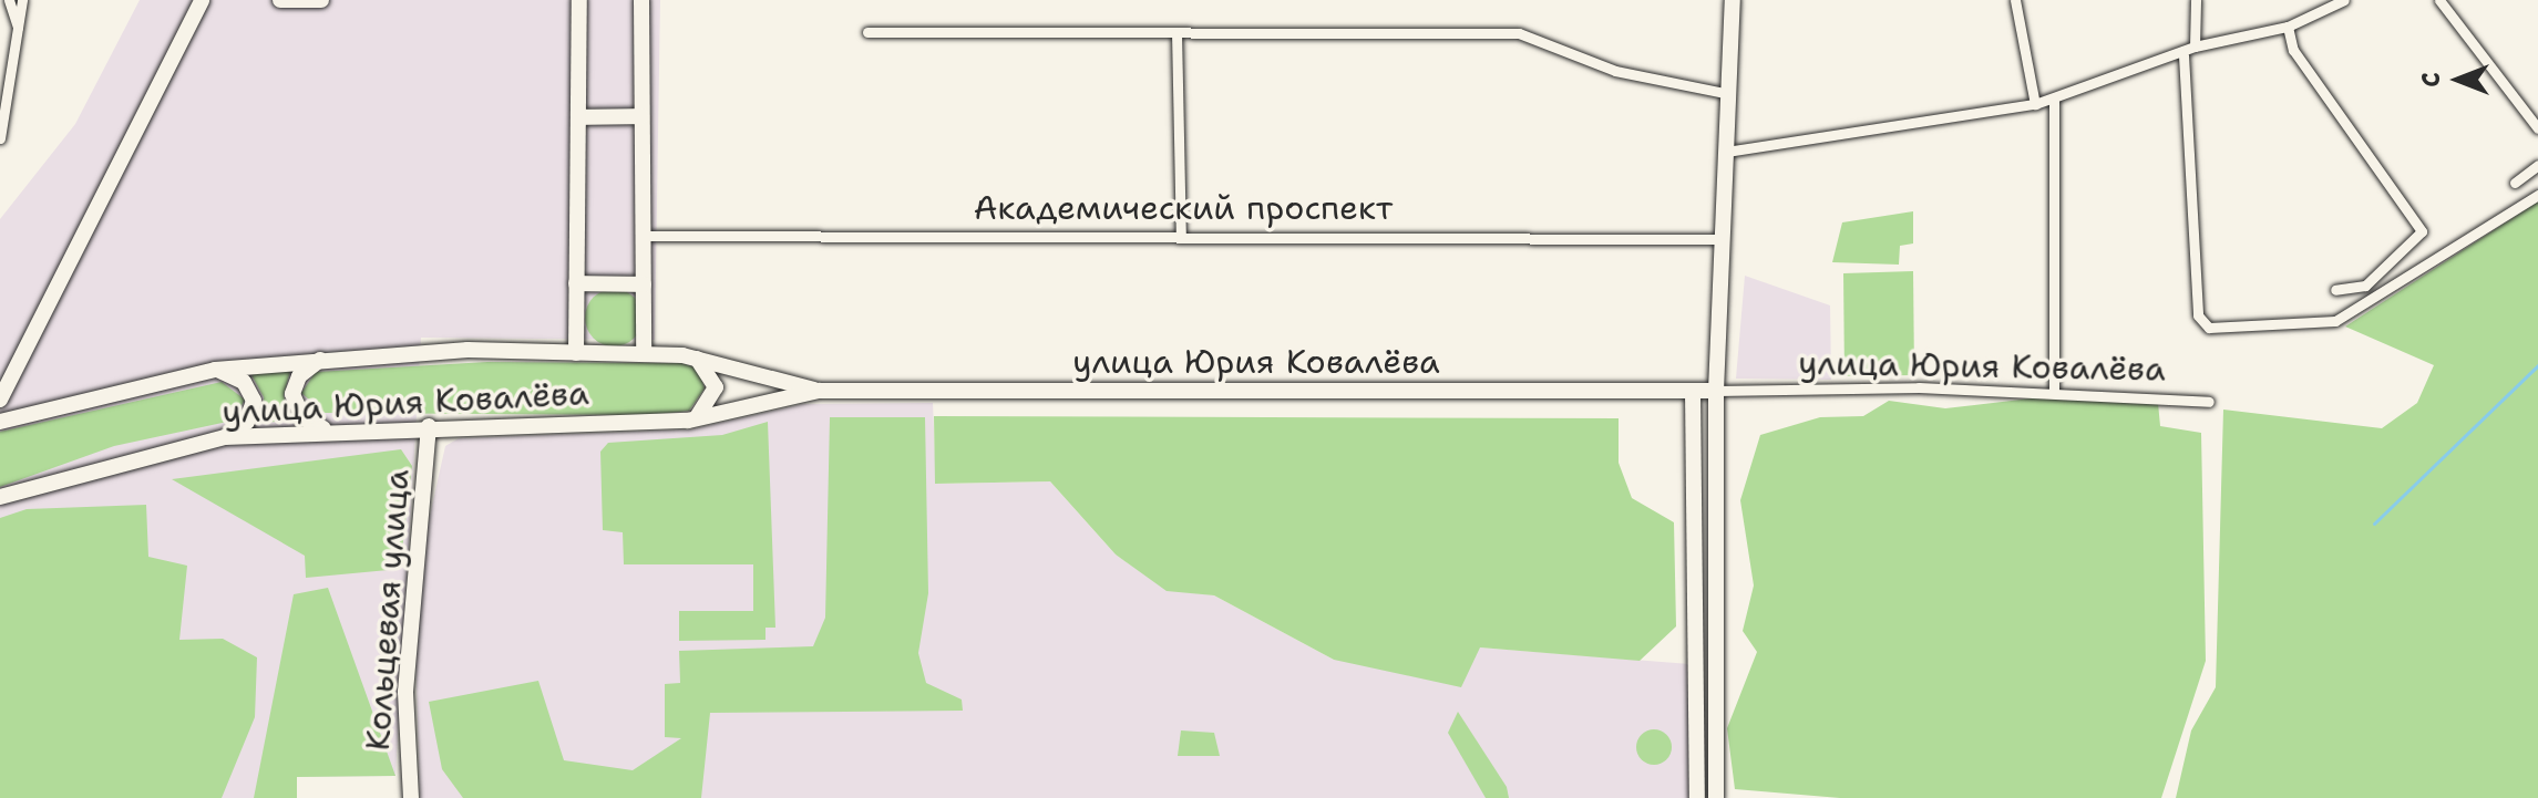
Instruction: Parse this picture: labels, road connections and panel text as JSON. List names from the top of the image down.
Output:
{
  "streets": {
    "main road": ["улица Юрия Ковалёва", "Кольцевая улица"],
    "street": ["Академический проспект"]
  },
  "crossings": [
    ["улица Юрия Ковалёва", "Кольцевая улица"]
  ],
  "north": "left"
}
